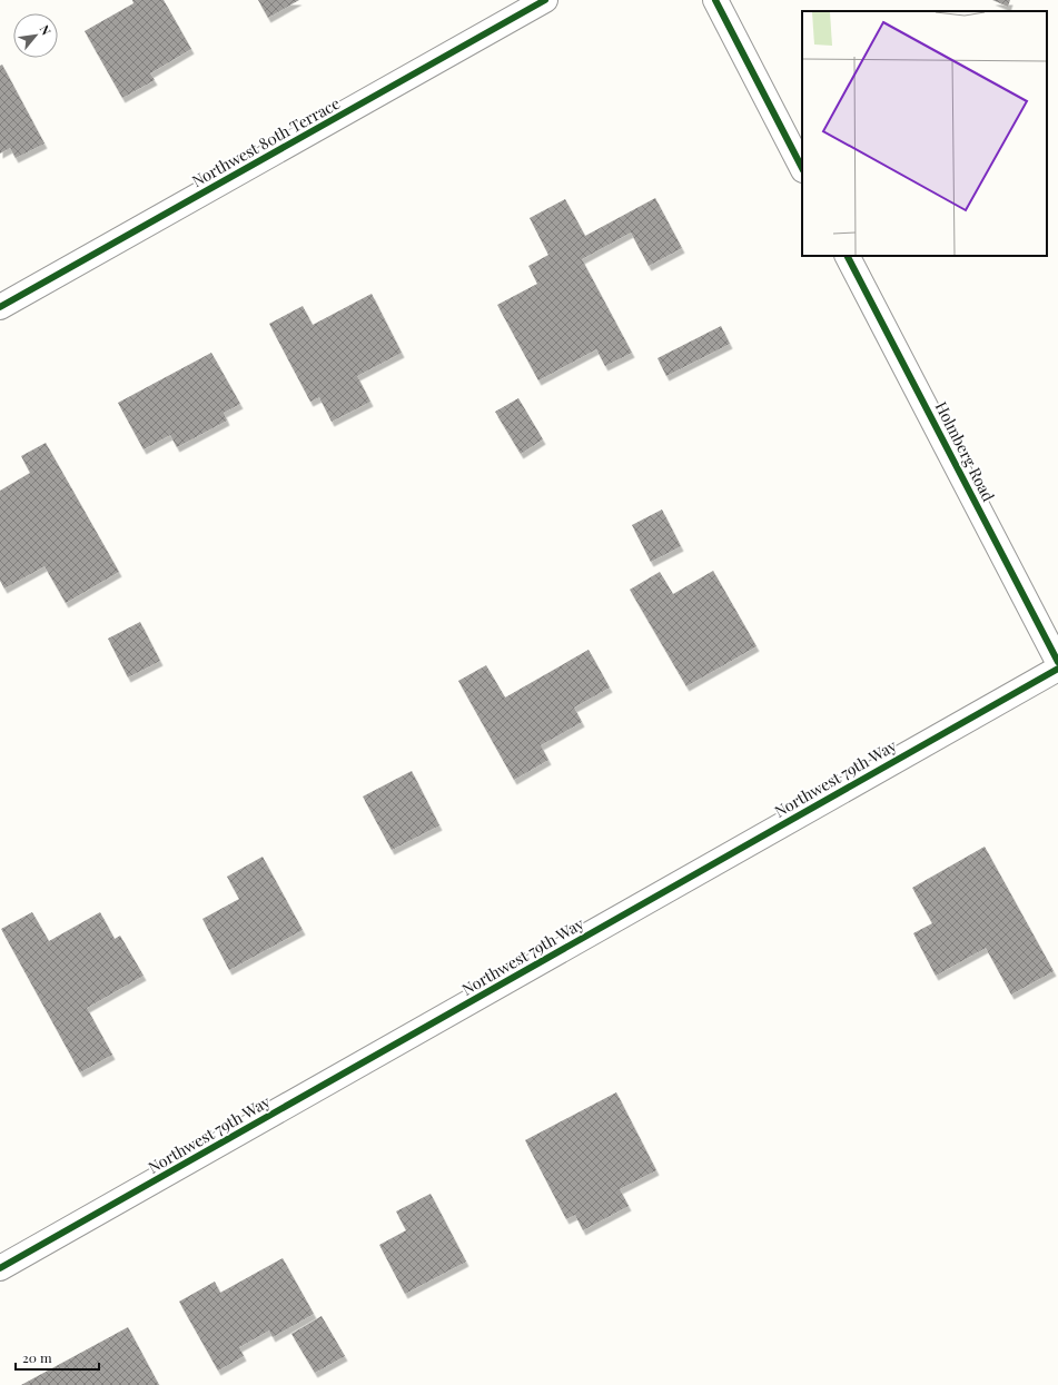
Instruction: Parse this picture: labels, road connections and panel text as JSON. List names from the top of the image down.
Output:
{
  "streets": {
    "street": ["Northwest 80th Terrace", "Holmberg Road", "Northwest 79th Way"]
  },
  "scale_bar": "20 m",
  "north": "top right"
}
